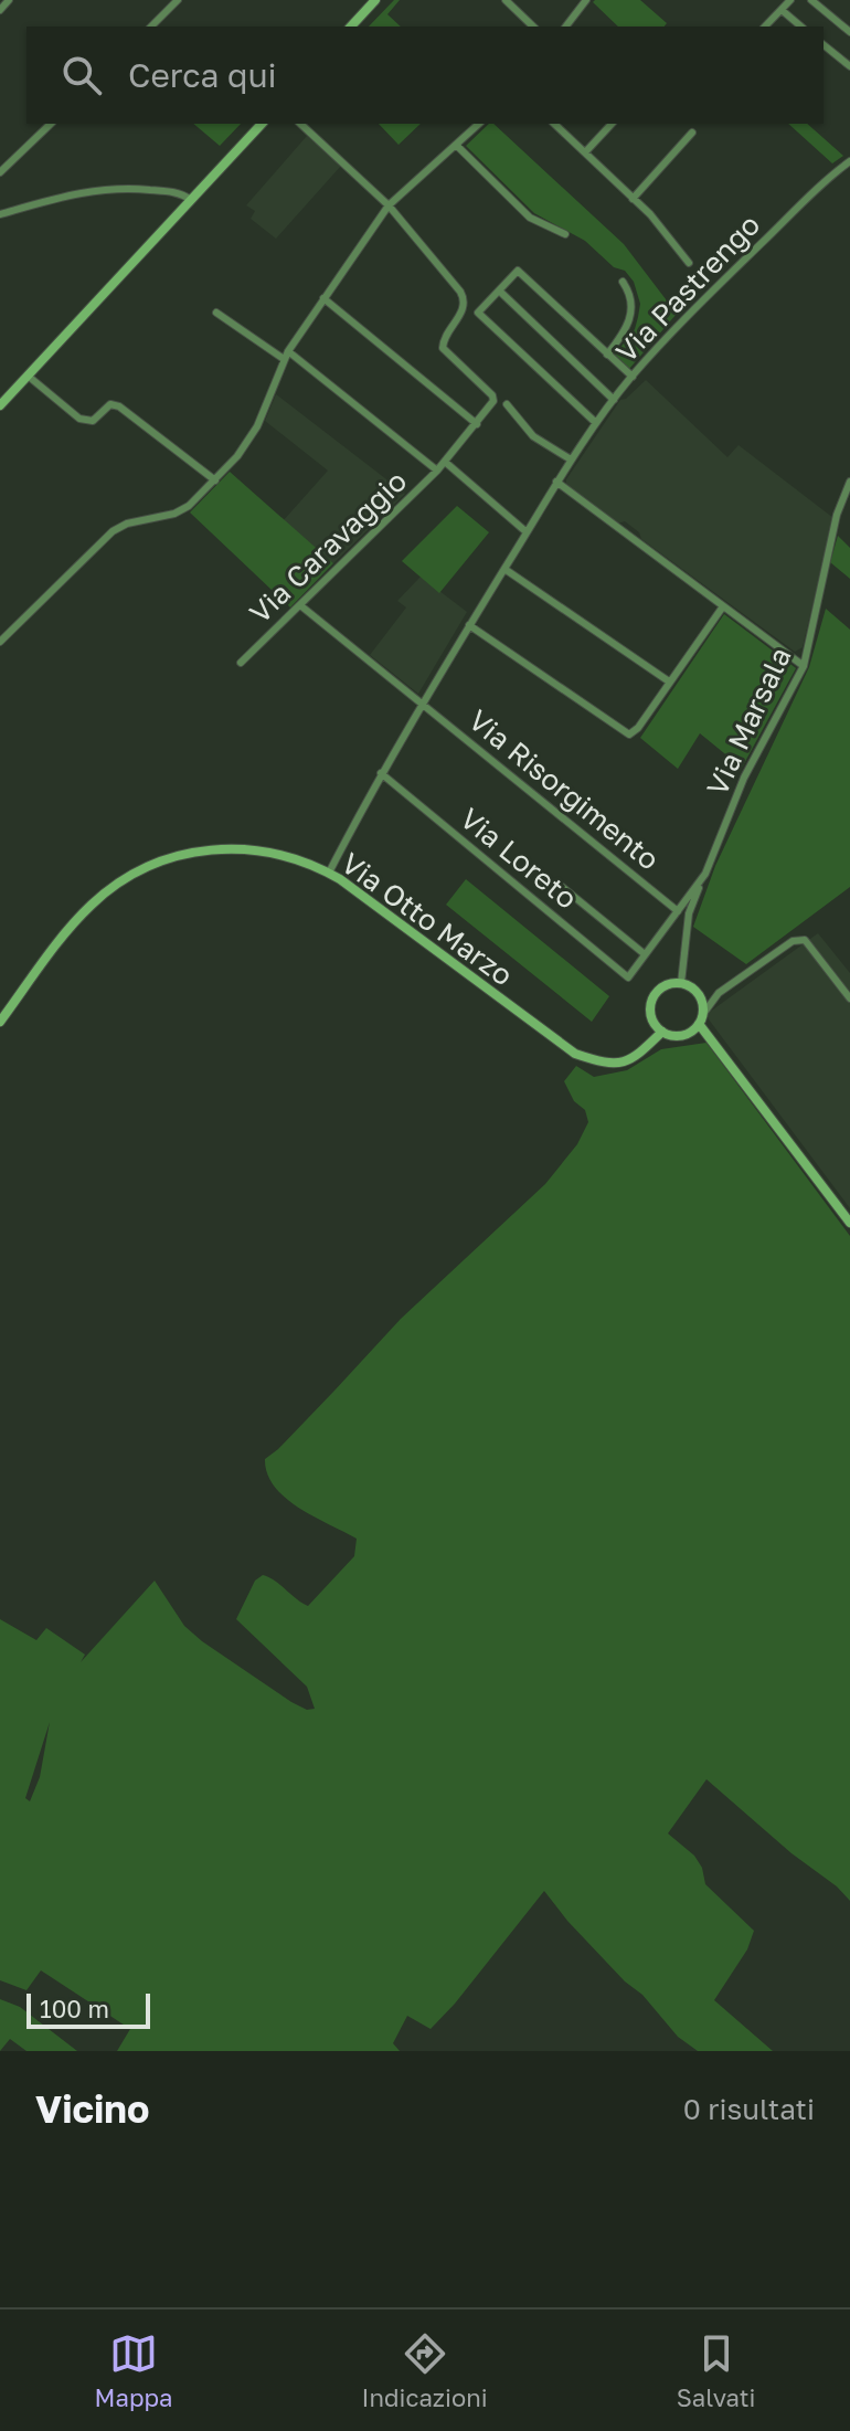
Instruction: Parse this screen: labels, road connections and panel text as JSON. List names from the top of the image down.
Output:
{
  "streets": {
    "street": [
      "Via Pastrengo",
      "Via Caravaggio",
      "Via Marsala",
      "Via Risorgimento",
      "Via Loreto",
      "Via Otto Marzo"
    ]
  },
  "crossings": [
    ["Via Pastrengo", "Via Risorgimento"],
    ["Via Pastrengo", "Via Loreto"],
    ["Via Pastrengo", "Via Otto Marzo"],
    ["Via Caravaggio", "Via Risorgimento"],
    ["Via Marsala", "Via Risorgimento"],
    ["Via Marsala", "Via Loreto"],
    ["Via Marsala", "Via Otto Marzo"]
  ],
  "scale_bar": "100 m",
  "page": {
    "search": "Cerca qui",
    "scale": "100 m",
    "heading": ["Vicino", "0 risultati"],
    "nav": ["Mappa", "Indicazioni", "Salvati"]
  }
}
